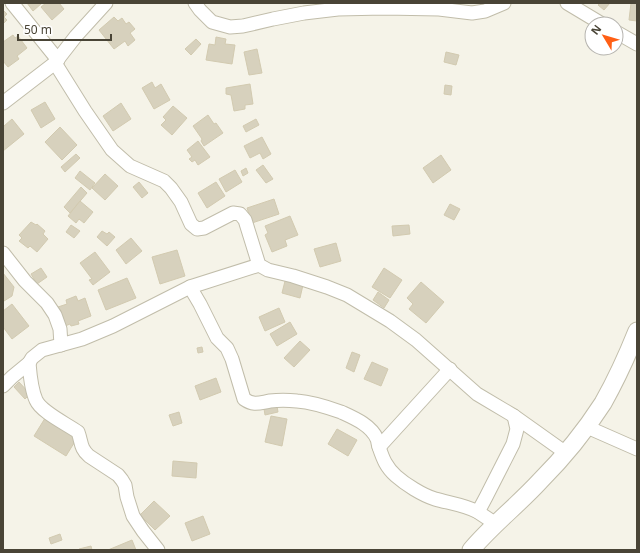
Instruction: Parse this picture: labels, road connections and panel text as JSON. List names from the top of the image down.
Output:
{
  "scale_bar": "50 m",
  "north": "top left"
}
